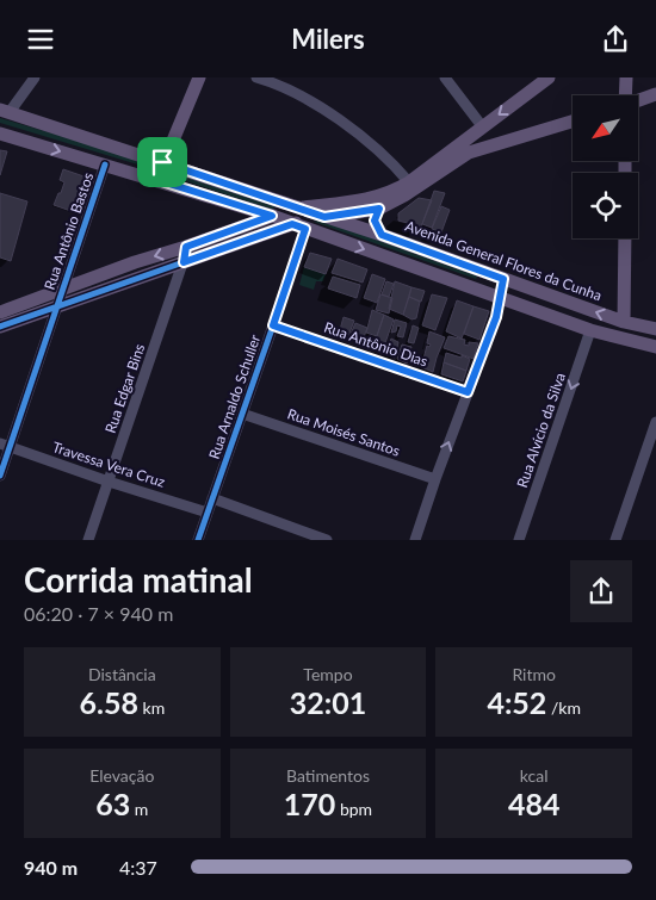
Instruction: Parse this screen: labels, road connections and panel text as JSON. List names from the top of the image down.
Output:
{
  "streets": {
    "main road": ["Avenida General Flores da Cunha"],
    "street": [
      "Rua Antônio Bastos",
      "Rua Antônio Dias",
      "Rua Edgar Bins",
      "Rua Arnaldo Schuller",
      "Rua Alvício da Silva",
      "Rua Moisés Santos",
      "Travessa Vera Cruz"
    ]
  },
  "crossings": [
    ["Rua Antônio Bastos", "Travessa Vera Cruz"],
    ["Rua Antônio Dias", "Rua Arnaldo Schuller"],
    ["Rua Edgar Bins", "Travessa Vera Cruz"],
    ["Rua Arnaldo Schuller", "Rua Moisés Santos"],
    ["Rua Arnaldo Schuller", "Travessa Vera Cruz"]
  ],
  "north": "bottom left",
  "page": {
    "header": "Milers",
    "heading": ["Corrida matinal", "06:20 · 7 × 940 m"],
    "stats": [
      ["Distância", "6.58 km"],
      ["Tempo", "32:01"],
      ["Ritmo", "4:52 /km"],
      ["Elevação", "63 m"],
      ["Batimentos", "170 bpm"],
      ["kcal", "484"]
    ],
    "list": [
      {
        "name": "940 m",
        "note": "4:37"
      }
    ]
  }
}
